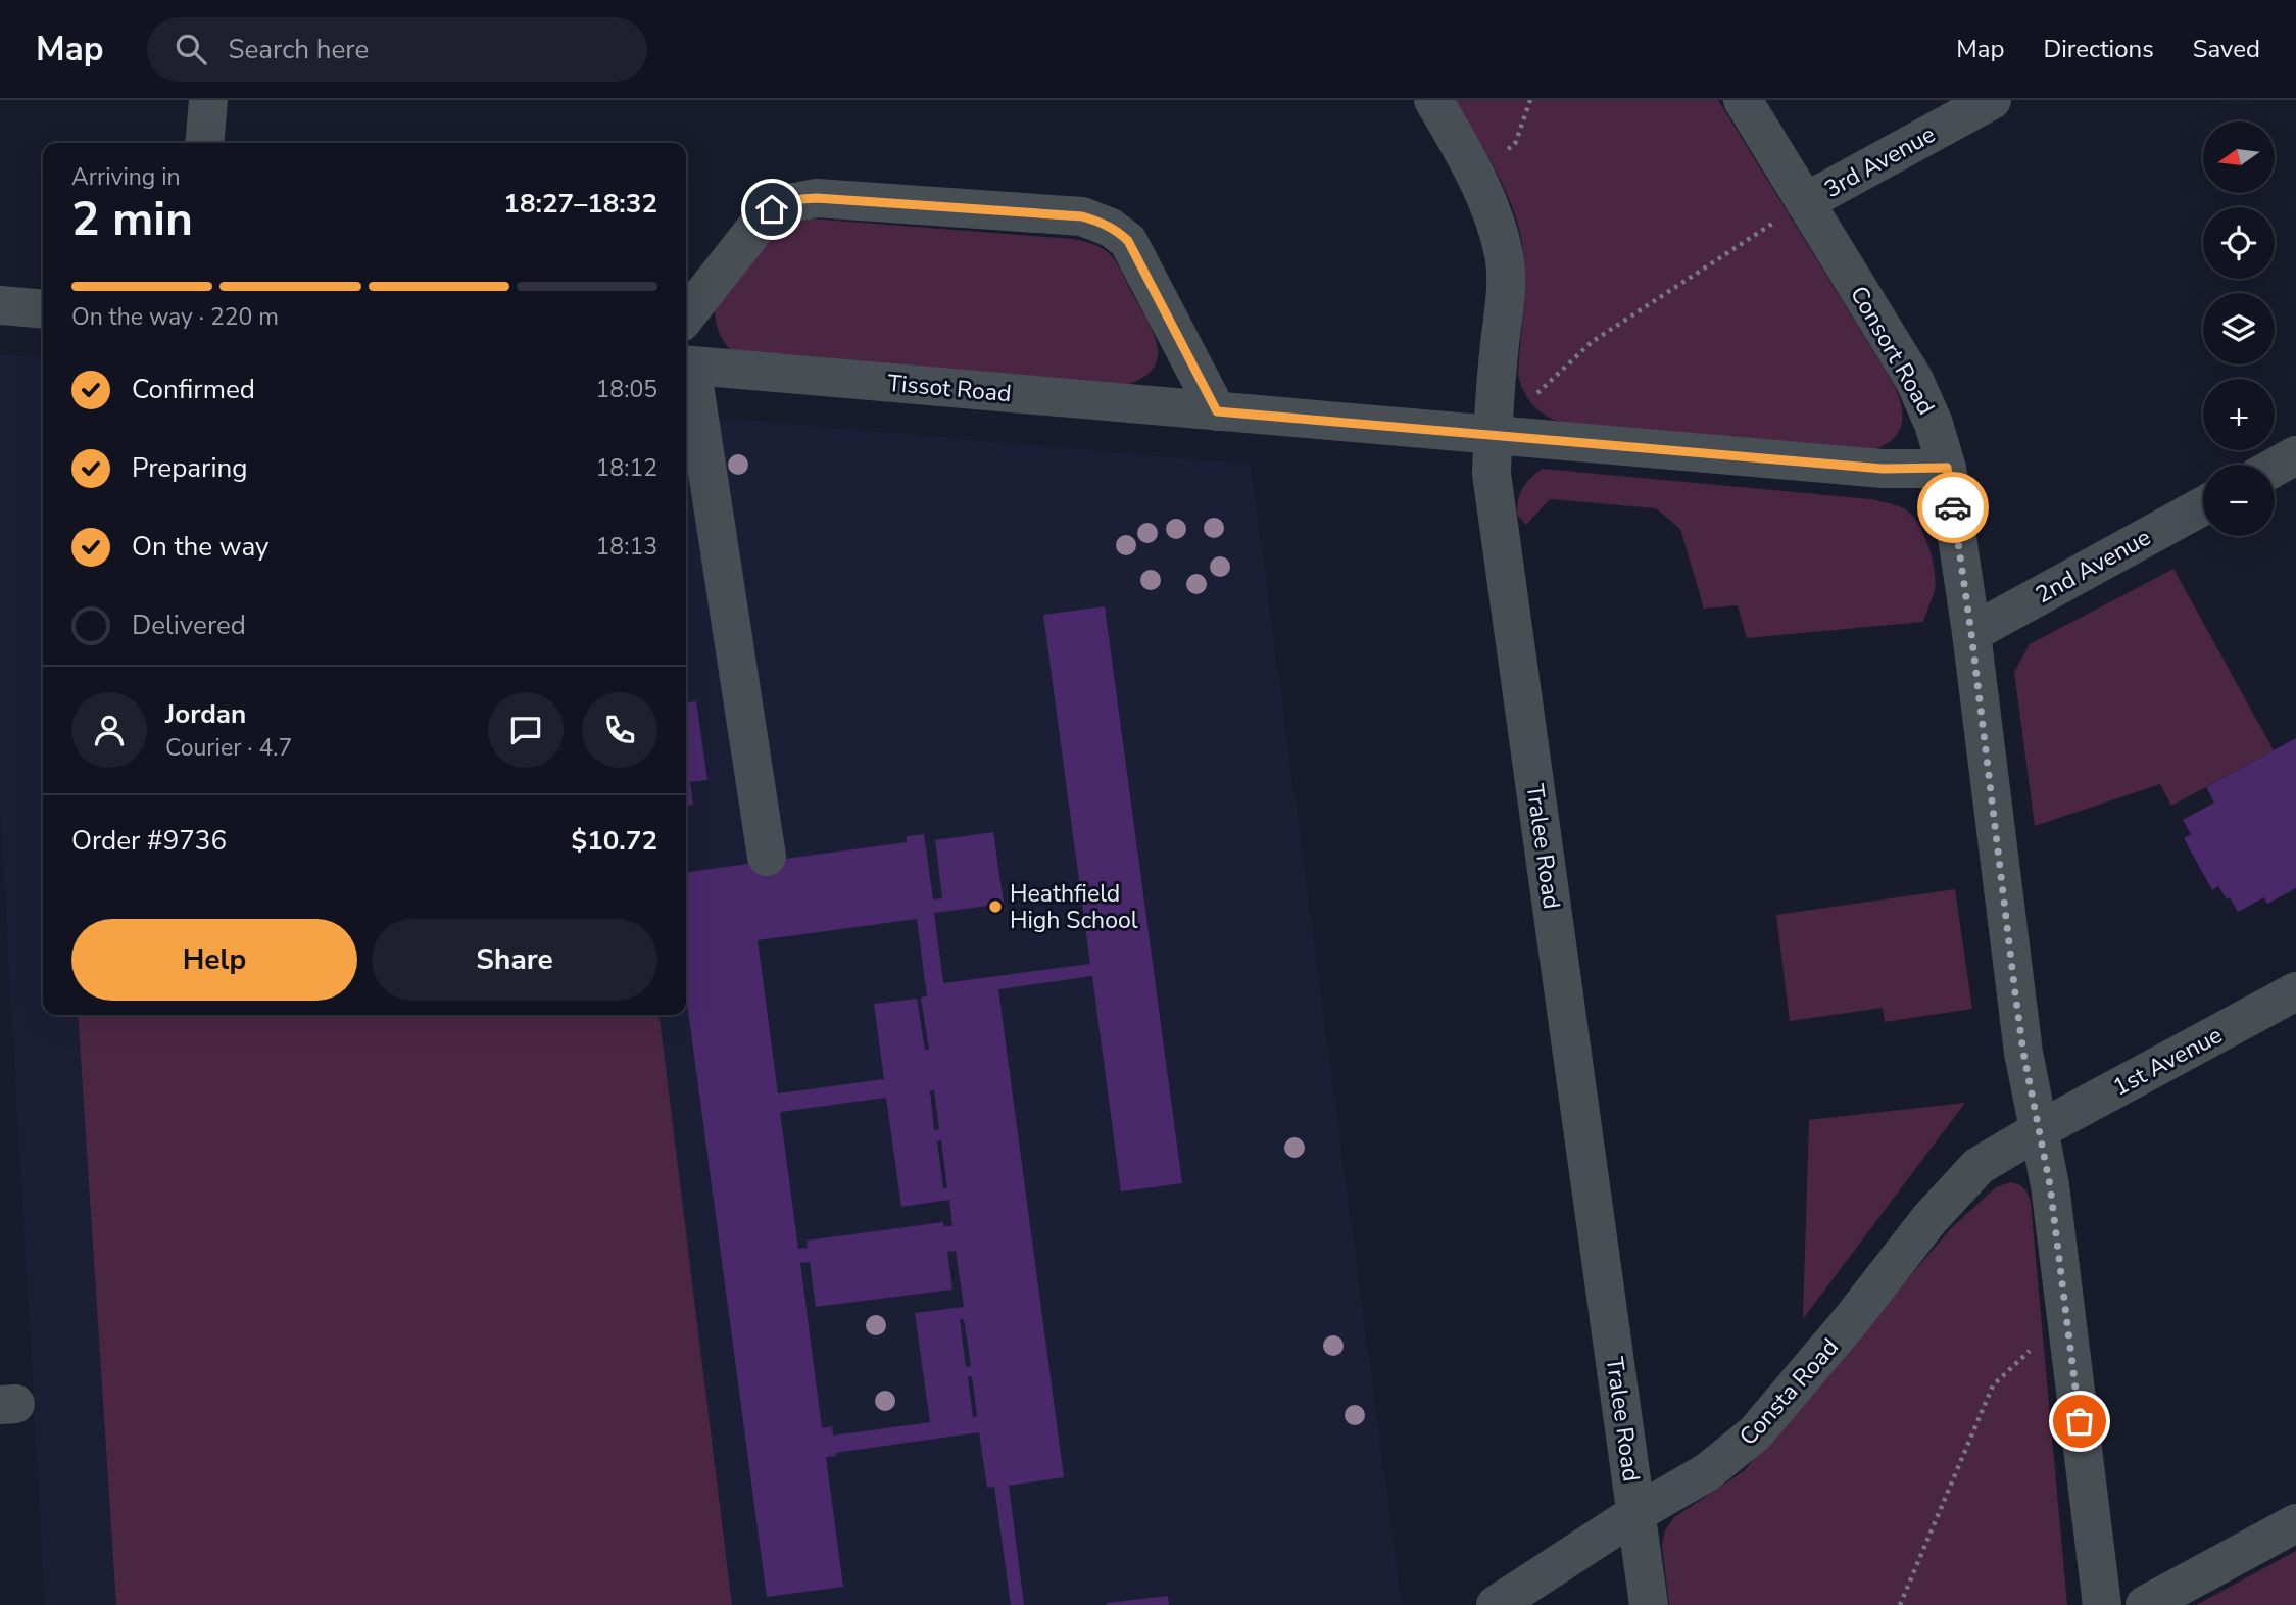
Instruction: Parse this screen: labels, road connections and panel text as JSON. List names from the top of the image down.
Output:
{
  "streets": {
    "street": [
      "3rd Avenue",
      "Consort Road",
      "Tissot Road",
      "2nd Avenue",
      "Tralee Road",
      "1st Avenue",
      "Consta Road"
    ]
  },
  "crossings": [
    ["3rd Avenue", "Consort Road"],
    ["Consort Road", "Tissot Road"],
    ["Consort Road", "2nd Avenue"],
    ["Consort Road", "1st Avenue"],
    ["Consort Road", "Consta Road"],
    ["Tissot Road", "Tralee Road"],
    ["Tralee Road", "Consta Road"],
    ["1st Avenue", "Consta Road"]
  ],
  "places": ["Heathfield High School"],
  "north": "left",
  "page": {
    "header": "Map",
    "search": "Search here",
    "nav": ["Map", "Directions", "Saved"],
    "map_buttons": ["+", "−"],
    "heading": ["2 min", "Arriving in", "18:27–18:32"],
    "panel": [
      "Jordan",
      "Courier · 4.7",
      "Order #9736",
      "$10.72"
    ],
    "bar": "On the way · 220 m",
    "list": [
      ["Confirmed", "18:05"],
      ["Preparing", "18:12"],
      ["On the way", "18:13"],
      "Delivered"
    ],
    "buttons": ["Help", "Share"]
  }
}
